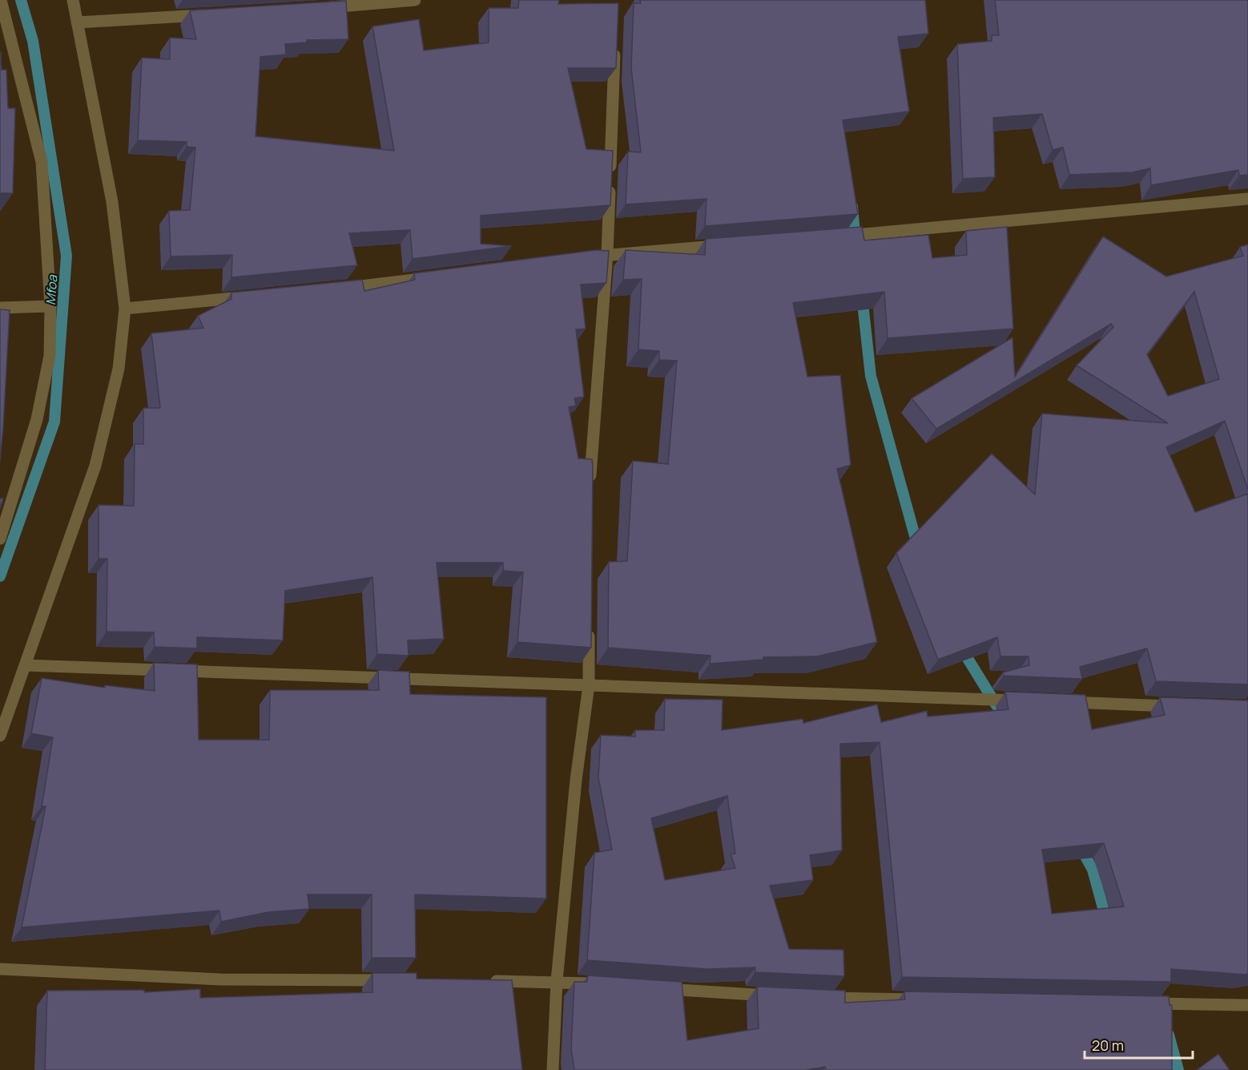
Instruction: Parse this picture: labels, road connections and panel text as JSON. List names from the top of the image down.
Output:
{
  "water": ["Mfoa"],
  "scale_bar": "20 m"
}
